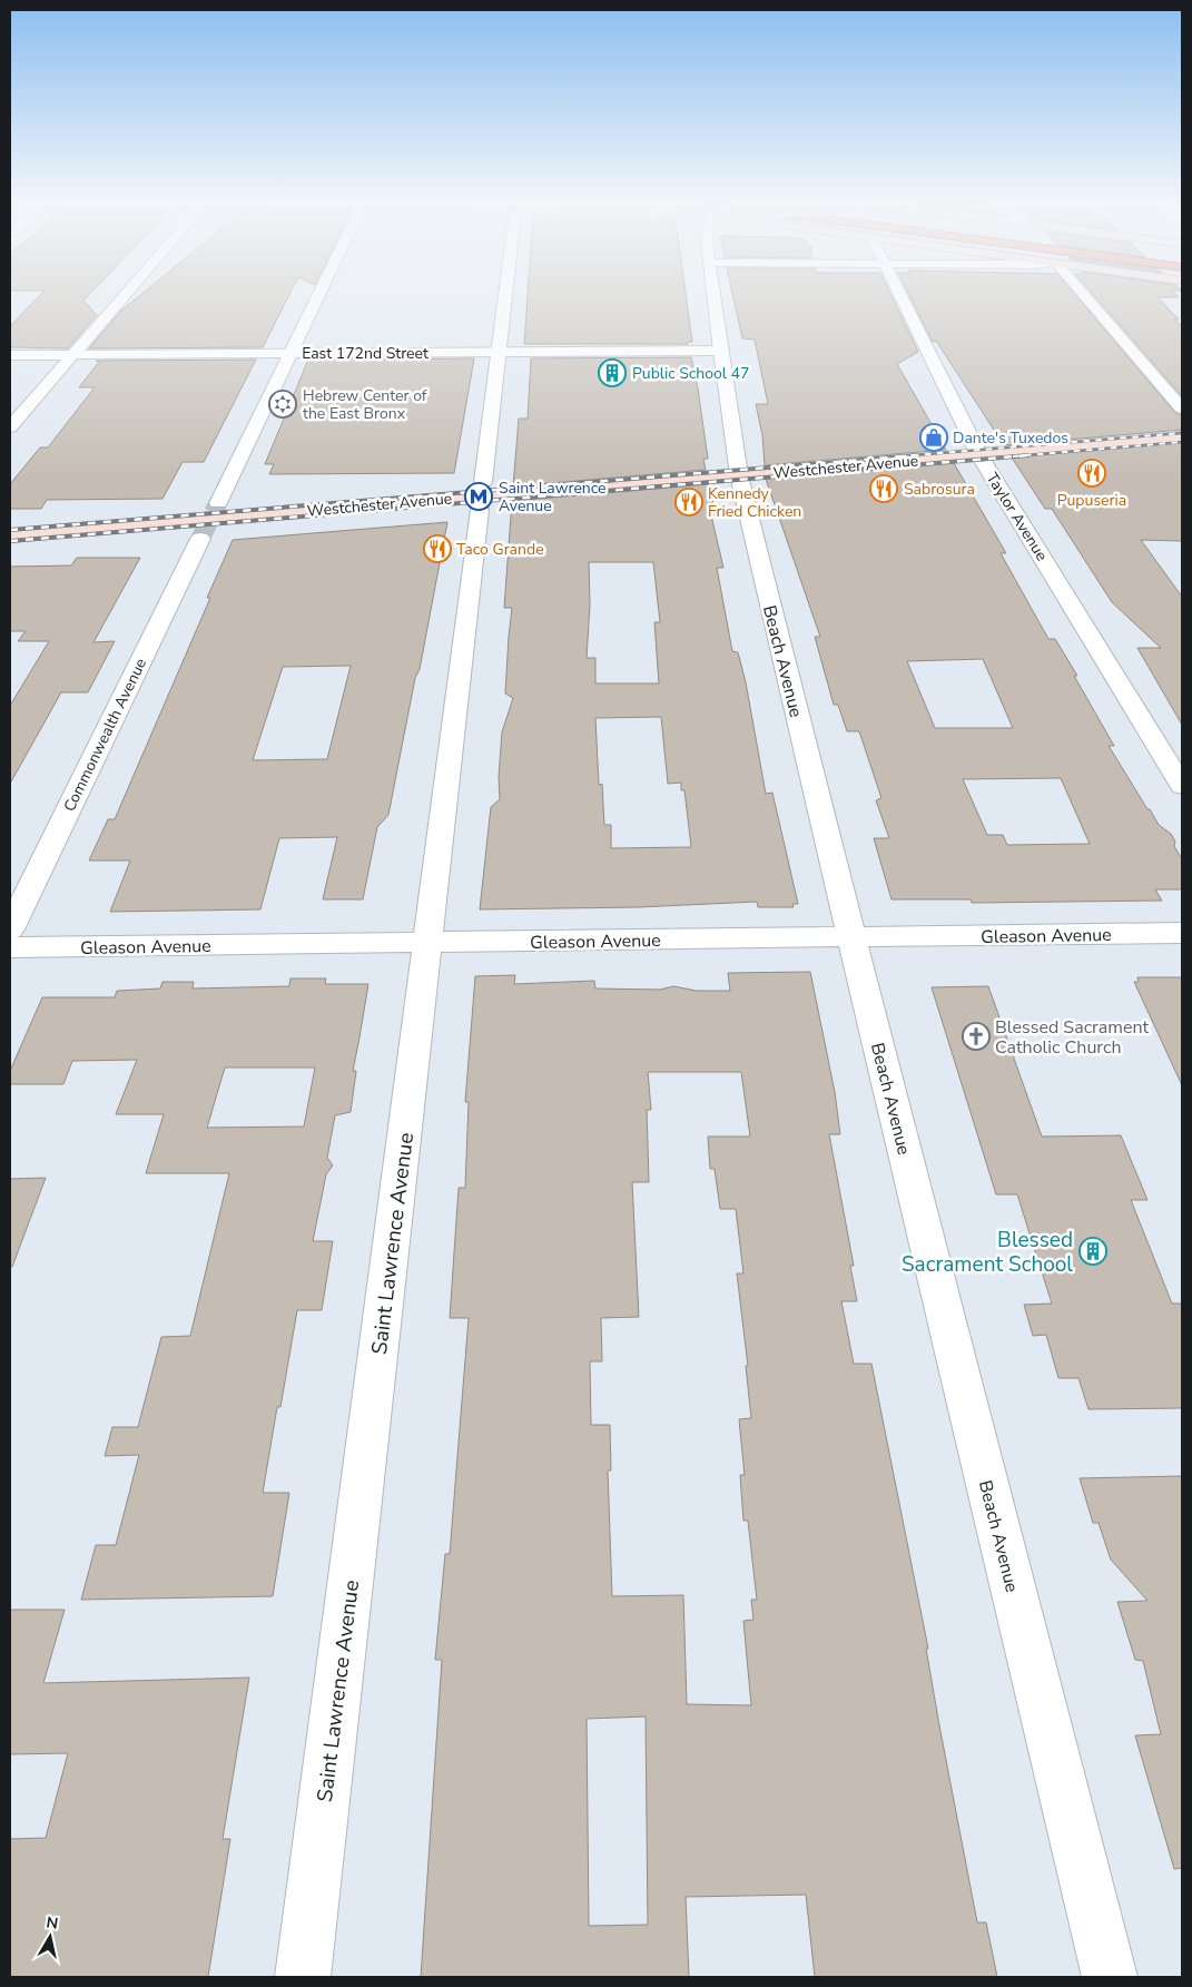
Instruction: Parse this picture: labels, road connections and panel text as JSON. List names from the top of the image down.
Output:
{
  "streets": {
    "main road": ["Westchester Avenue"],
    "street": [
      "East 172nd Street",
      "Taylor Avenue",
      "Beach Avenue",
      "Commonwealth Avenue",
      "Gleason Avenue",
      "Saint Lawrence Avenue"
    ]
  },
  "crossings": [
    ["East 172nd Street", "Beach Avenue"],
    ["East 172nd Street", "Saint Lawrence Avenue"],
    ["Westchester Avenue", "Taylor Avenue"],
    ["Westchester Avenue", "Beach Avenue"],
    ["Beach Avenue", "Gleason Avenue"],
    ["Gleason Avenue", "Saint Lawrence Avenue"]
  ],
  "places": {
    "building": ["Public School 47", "Blessed Sacrament School"],
    "synagogue": ["Hebrew Center of the East Bronx"],
    "shop": ["Dante's Tuxedos"],
    "restaurant": [
      "Pupuseria",
      "Sabrosura",
      "Kennedy Fried Chicken",
      "Taco Grande"
    ],
    "metro station": ["Saint Lawrence Avenue"],
    "church": ["Blessed Sacrament Catholic Church"]
  },
  "north": "top"
}
